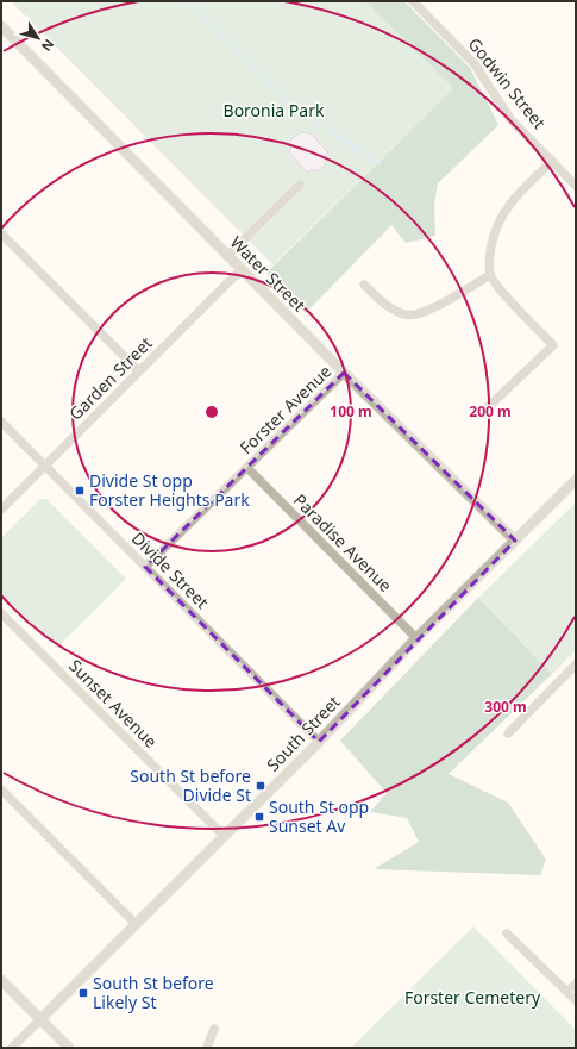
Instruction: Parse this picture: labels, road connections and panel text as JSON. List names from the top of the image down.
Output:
{
  "streets": {
    "street": [
      "Godwin Street",
      "Water Street",
      "Garden Street",
      "Forster Avenue",
      "Paradise Avenue",
      "Divide Street",
      "Sunset Avenue",
      "South Street"
    ]
  },
  "crossings": [
    ["Water Street", "Garden Street"],
    ["Water Street", "Forster Avenue"],
    ["Water Street", "South Street"],
    ["Garden Street", "Divide Street"],
    ["Forster Avenue", "Paradise Avenue"],
    ["Forster Avenue", "Divide Street"],
    ["Paradise Avenue", "South Street"],
    ["Divide Street", "South Street"],
    ["Sunset Avenue", "South Street"]
  ],
  "parks": ["Boronia Park", "Forster Cemetery"],
  "places": {
    "transit": [
      "Divide St opp Forster Heights Park",
      "South St before Divide St",
      "South St opp Sunset Av",
      "South St before Likely St"
    ]
  },
  "north": "bottom right",
  "rings": ["100 m", "200 m", "300 m"]
}
